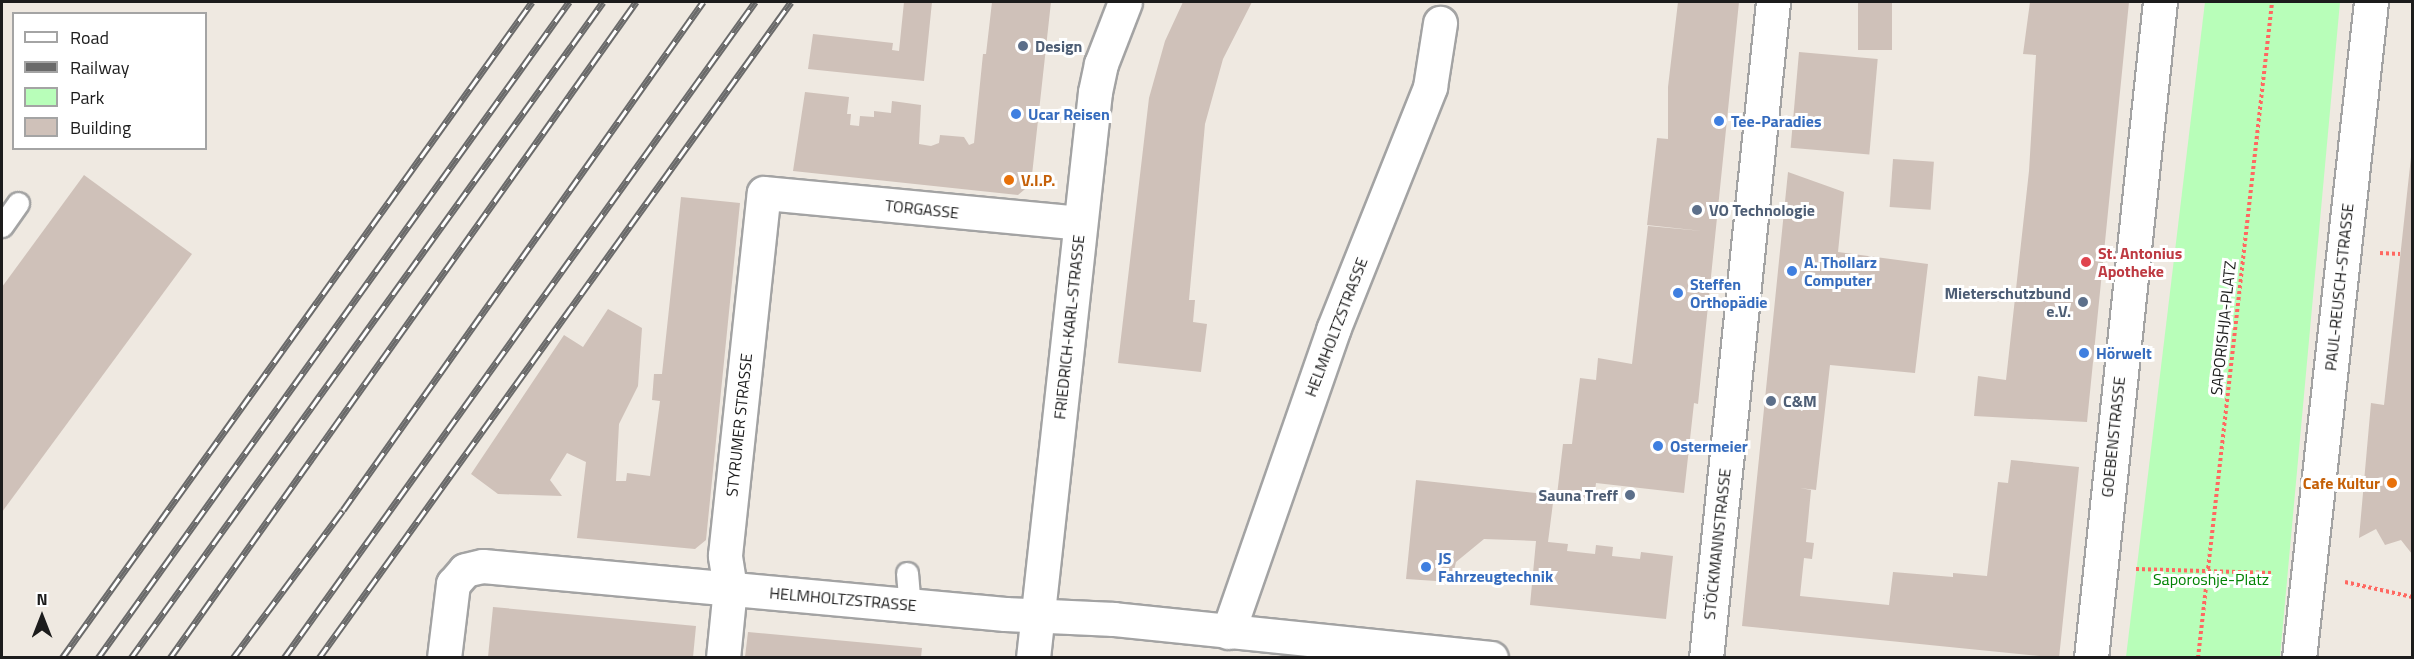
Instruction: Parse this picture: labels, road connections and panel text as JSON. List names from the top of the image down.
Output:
{
  "streets": {
    "street": [
      "TORGASSE",
      "PAUL-REUSCH-STRASSE",
      "FRIEDRICH-KARL-STRASSE",
      "HELMHOLTZSTRASSE",
      "STYRUMER STRASSE",
      "GOEBENSTRASSE",
      "STÖCKMANNSTRASSE"
    ],
    "path": ["SAPORISHJA-PLATZ"]
  },
  "crossings": [
    ["TORGASSE", "FRIEDRICH-KARL-STRASSE"],
    ["TORGASSE", "STYRUMER STRASSE"],
    ["FRIEDRICH-KARL-STRASSE", "HELMHOLTZSTRASSE"],
    ["HELMHOLTZSTRASSE", "STYRUMER STRASSE"]
  ],
  "parks": ["Saporoshje-Platz"],
  "places": [
    "Design",
    "Ucar Reisen",
    "Tee-Paradies",
    "V.I.P.",
    "VO Technologie",
    "St. Antonius Apotheke",
    "A. Thollarz Computer",
    "Steffen Orthopädie",
    "Mieterschutzbund e.V.",
    "Hörwelt",
    "C&M",
    "Ostermeier",
    "Cafe Kultur",
    "Sauna Treff",
    "JS Fahrzeugtechnik"
  ],
  "legend": [
    "Road",
    "Railway",
    "Park",
    "Building"
  ],
  "north": "top"
}
